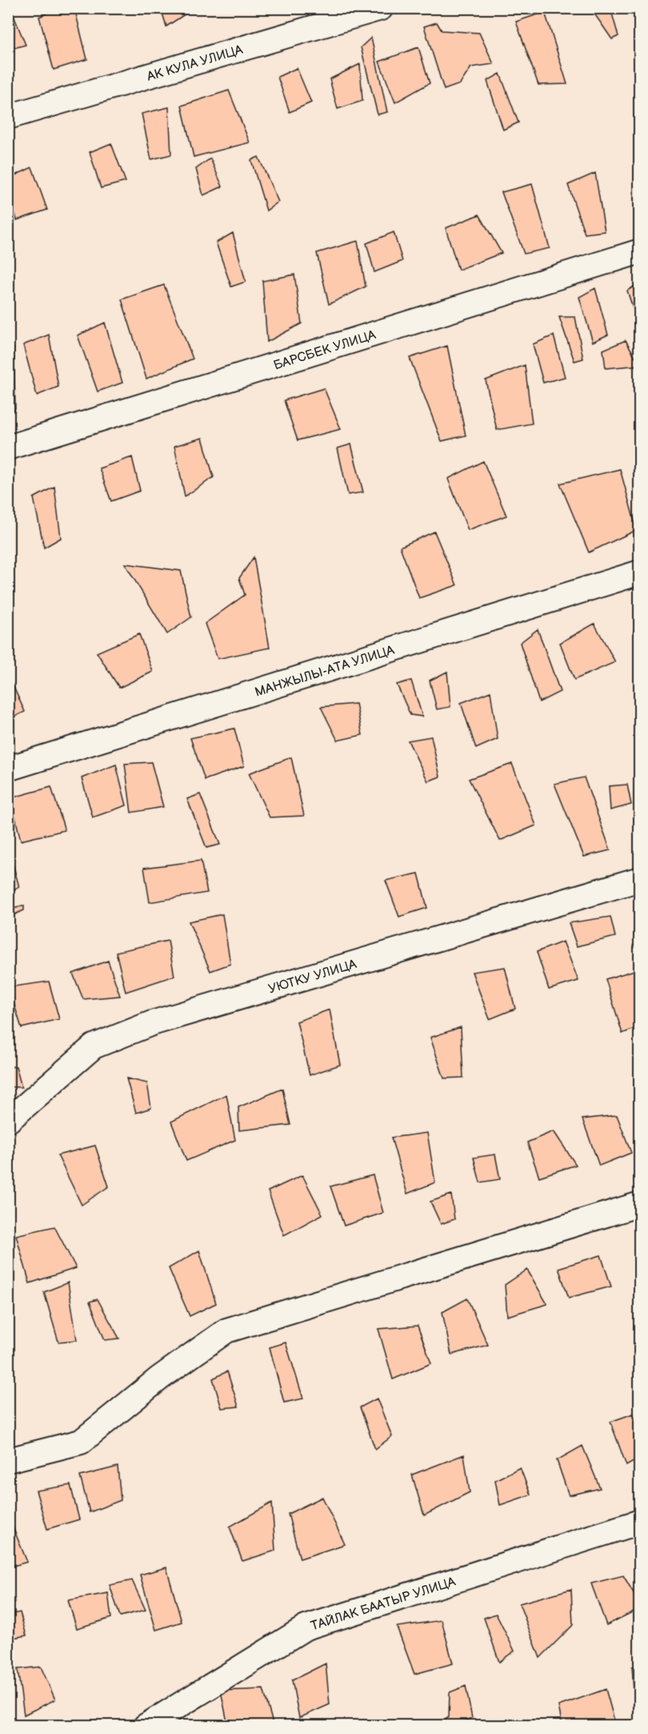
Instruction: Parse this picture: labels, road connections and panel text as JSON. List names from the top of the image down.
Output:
{
  "streets": {
    "street": [
      "АК КУЛА УЛИЦА",
      "БАРСБЕК УЛИЦА",
      "МАНЖЫЛЫ-АТА УЛИЦА",
      "УЮТКУ УЛИЦА",
      "ТАЙЛАК БААТЫР УЛИЦА"
    ]
  }
}
